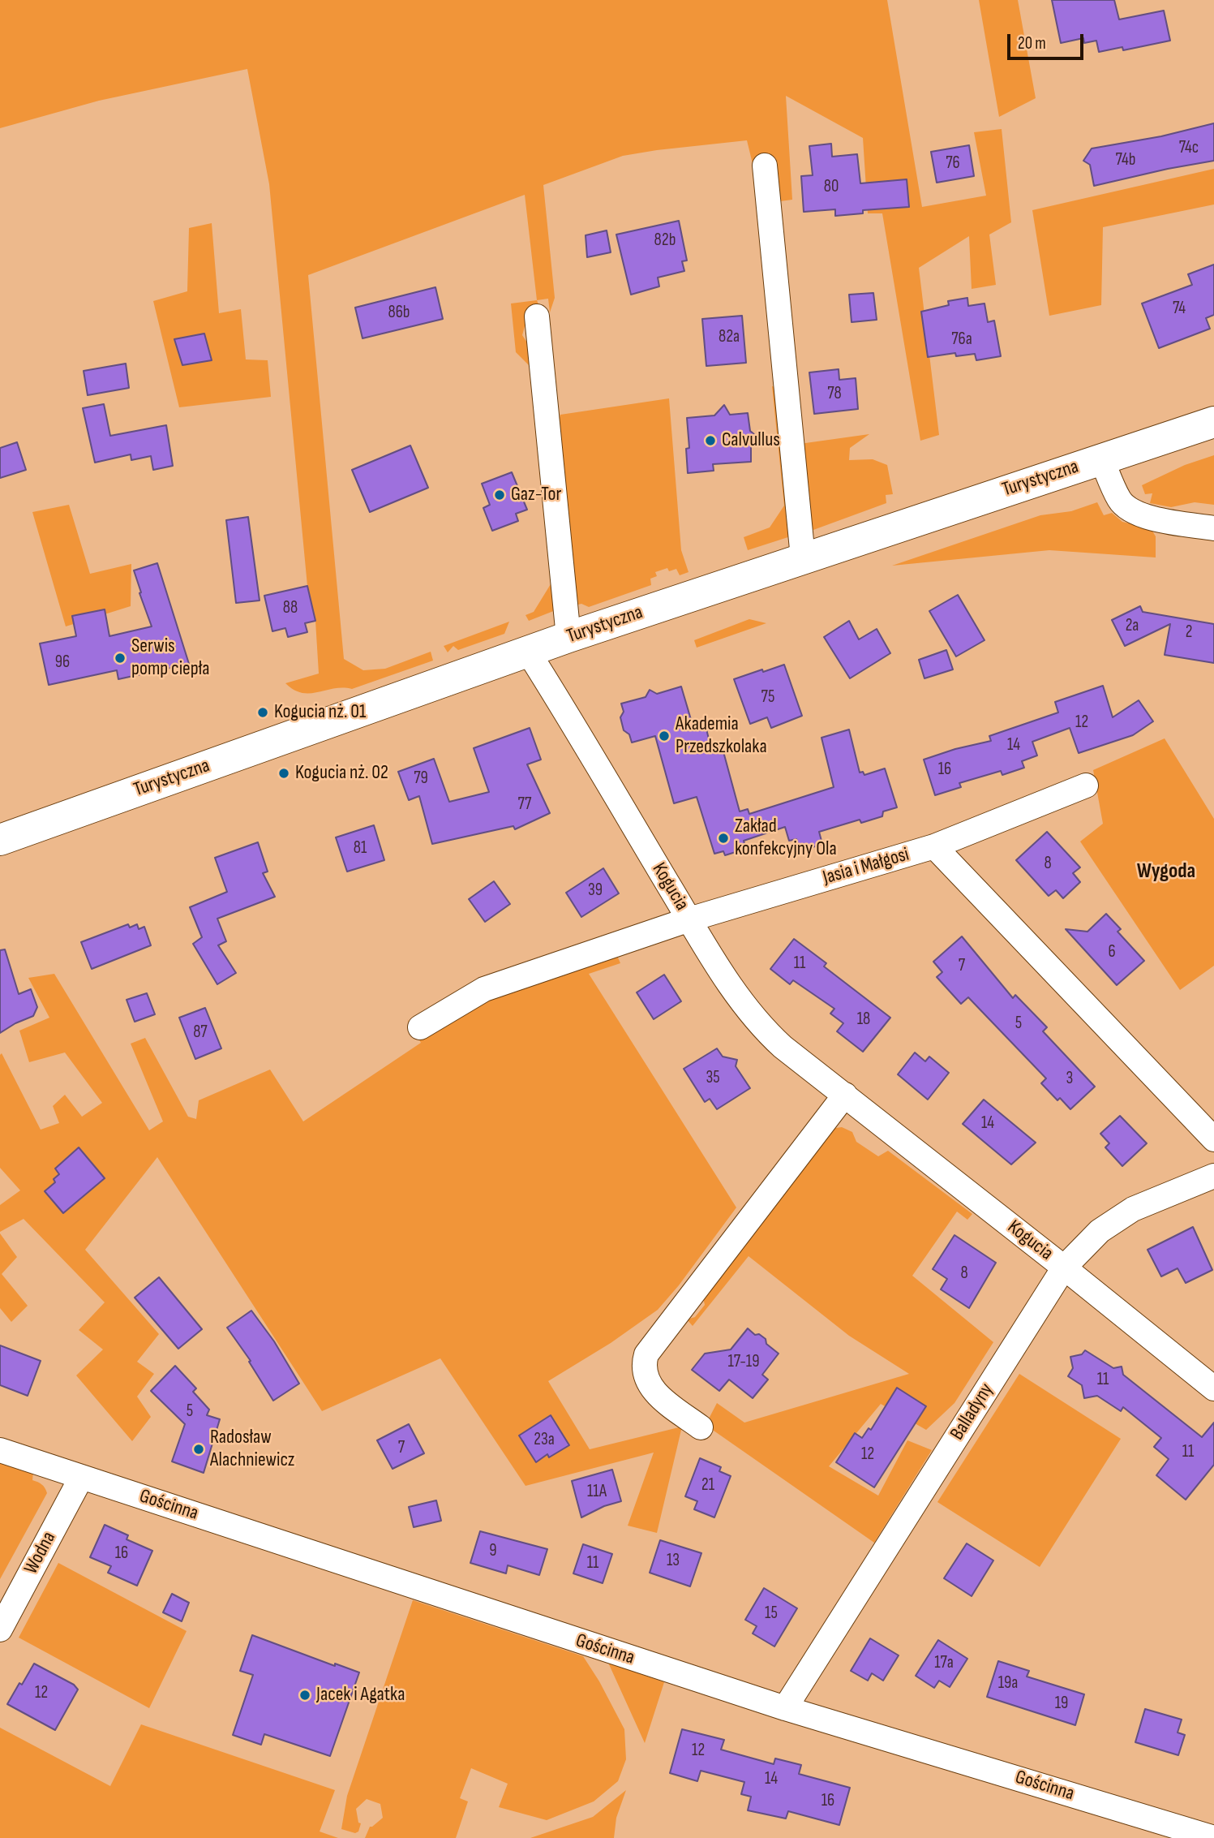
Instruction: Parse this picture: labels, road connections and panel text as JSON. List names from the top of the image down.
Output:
{
  "streets": {
    "main road": ["Turystyczna"],
    "street": [
      "Jasia i Małgosi",
      "Kogucia",
      "Balladyny",
      "Gościnna",
      "Wodna"
    ]
  },
  "crossings": [
    ["Turystyczna", "Kogucia"],
    ["Jasia i Małgosi", "Kogucia"],
    ["Kogucia", "Balladyny"],
    ["Balladyny", "Gościnna"],
    ["Gościnna", "Wodna"]
  ],
  "districts": ["Wygoda"],
  "places": [
    "Calvullus",
    "Gaz-Tor",
    "Serwis pomp ciepła",
    "Kogucia nż. 01",
    "Akademia Przedszkolaka",
    "Kogucia nż. 02",
    "Zakład konfekcyjny Ola",
    "Radosław Alachniewicz",
    "Jacek i Agatka"
  ],
  "house_numbers": [
    "74c",
    "74b",
    "76",
    "80",
    "82b",
    "74",
    "86b",
    "82a",
    "76a",
    "78",
    "88",
    "2a",
    "2",
    "96",
    "75",
    "12",
    "14",
    "16",
    "79",
    "77",
    "81",
    "8",
    "39",
    "6",
    "11",
    "7",
    "18",
    "5",
    "87",
    "35",
    "3",
    "14",
    "8",
    "17-19",
    "11",
    "5",
    "23a",
    "7",
    "11",
    "12",
    "21",
    "11A",
    "9",
    "16",
    "13",
    "11",
    "15",
    "17a",
    "19a",
    "12",
    "19",
    "12",
    "14",
    "16"
  ],
  "scale_bar": "20 m"
}
